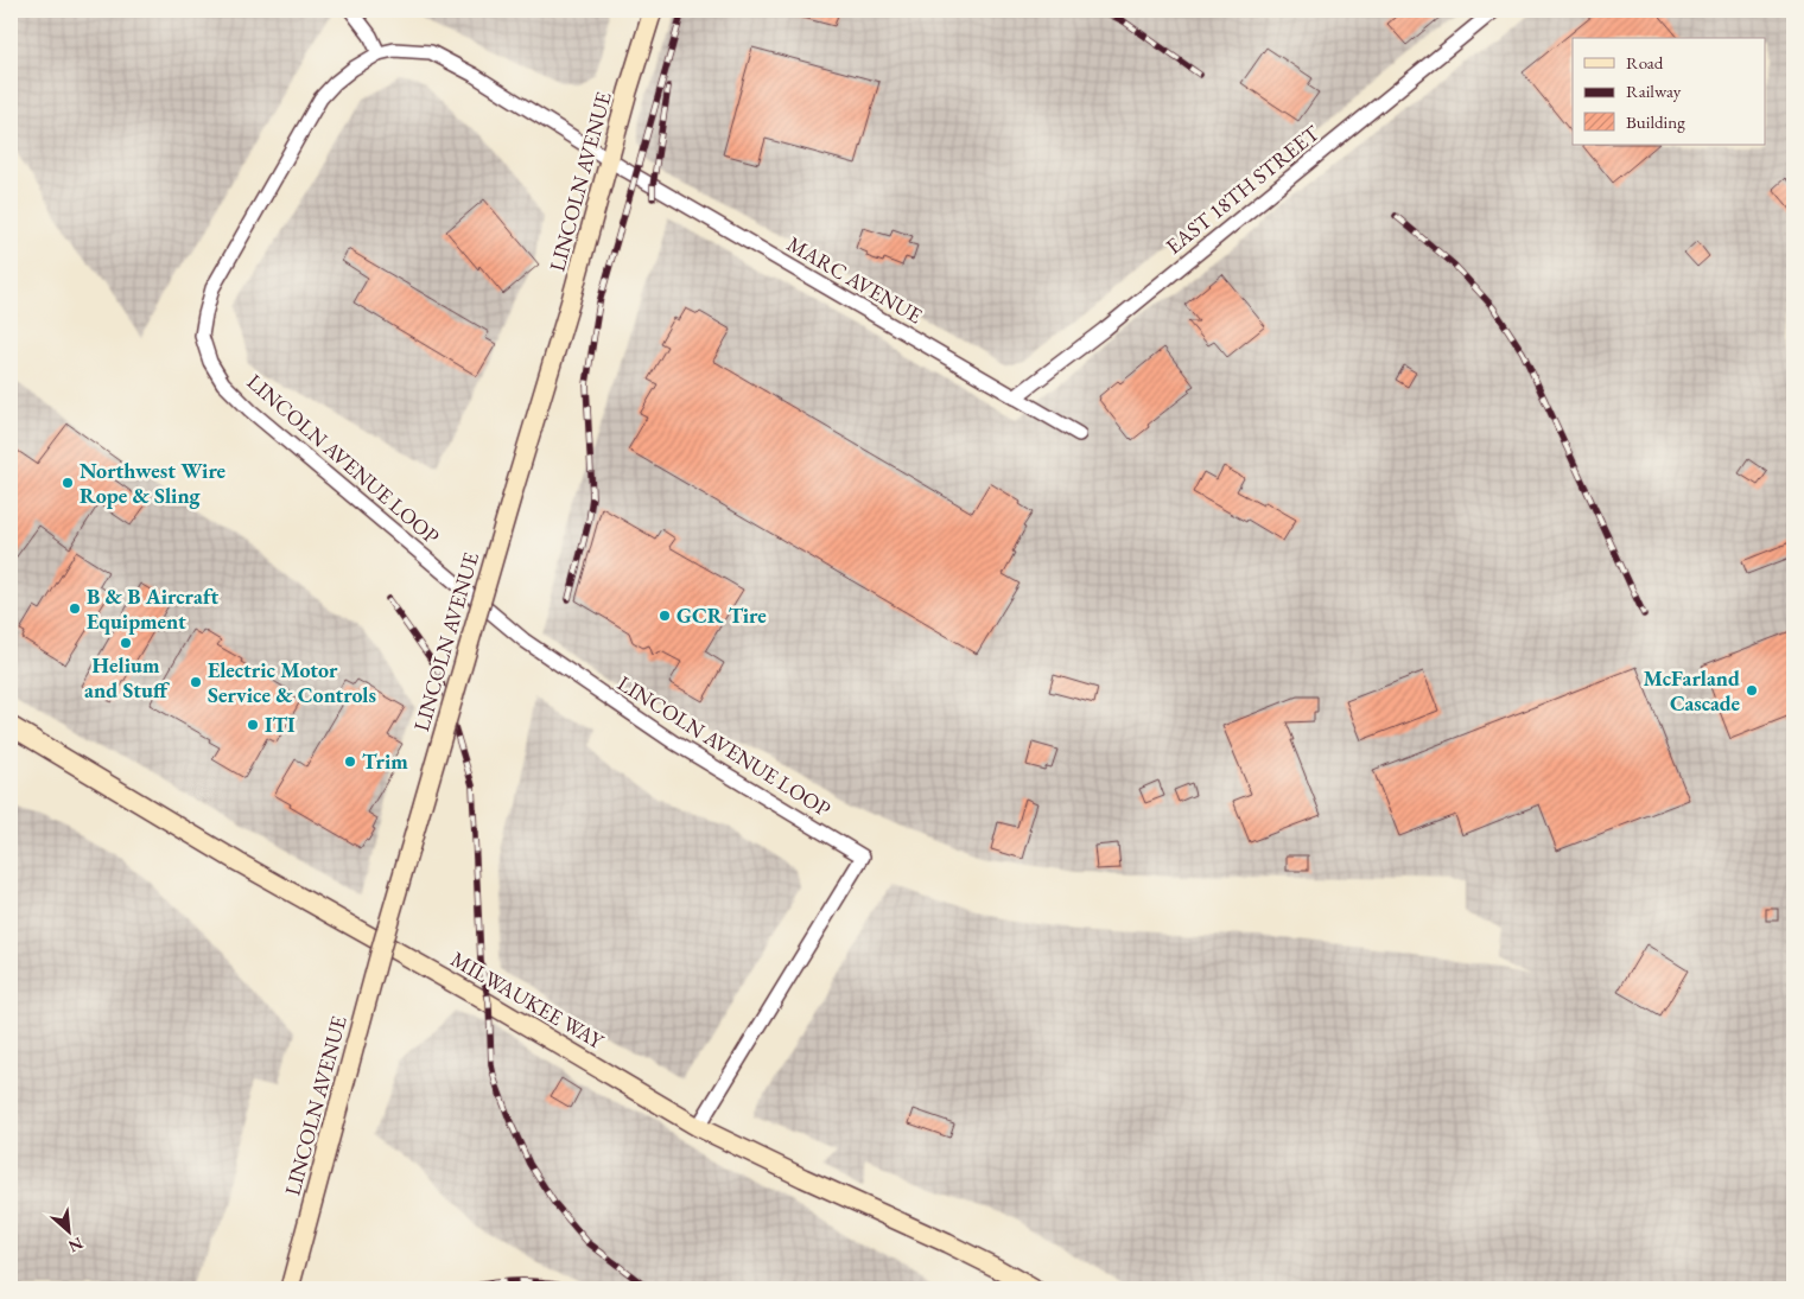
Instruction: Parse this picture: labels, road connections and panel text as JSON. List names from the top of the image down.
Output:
{
  "streets": {
    "street": [
      "LINCOLN AVENUE",
      "EAST 18TH STREET",
      "MARC AVENUE",
      "LINCOLN AVENUE LOOP",
      "MILWAUKEE WAY"
    ]
  },
  "crossings": [
    ["LINCOLN AVENUE", "MARC AVENUE"],
    ["LINCOLN AVENUE", "LINCOLN AVENUE LOOP"],
    ["EAST 18TH STREET", "MARC AVENUE"],
    ["MARC AVENUE", "LINCOLN AVENUE LOOP"],
    ["LINCOLN AVENUE LOOP", "MILWAUKEE WAY"]
  ],
  "places": [
    "Northwest Wire Rope & Sling",
    "B & B Aircraft Equipment",
    "GCR Tire",
    "Helium and Stuff",
    "Electric Motor Service & Controls",
    "McFarland Cascade",
    "ITI",
    "Trim"
  ],
  "legend": ["Road", "Railway", "Building"],
  "north": "bottom right"
}
